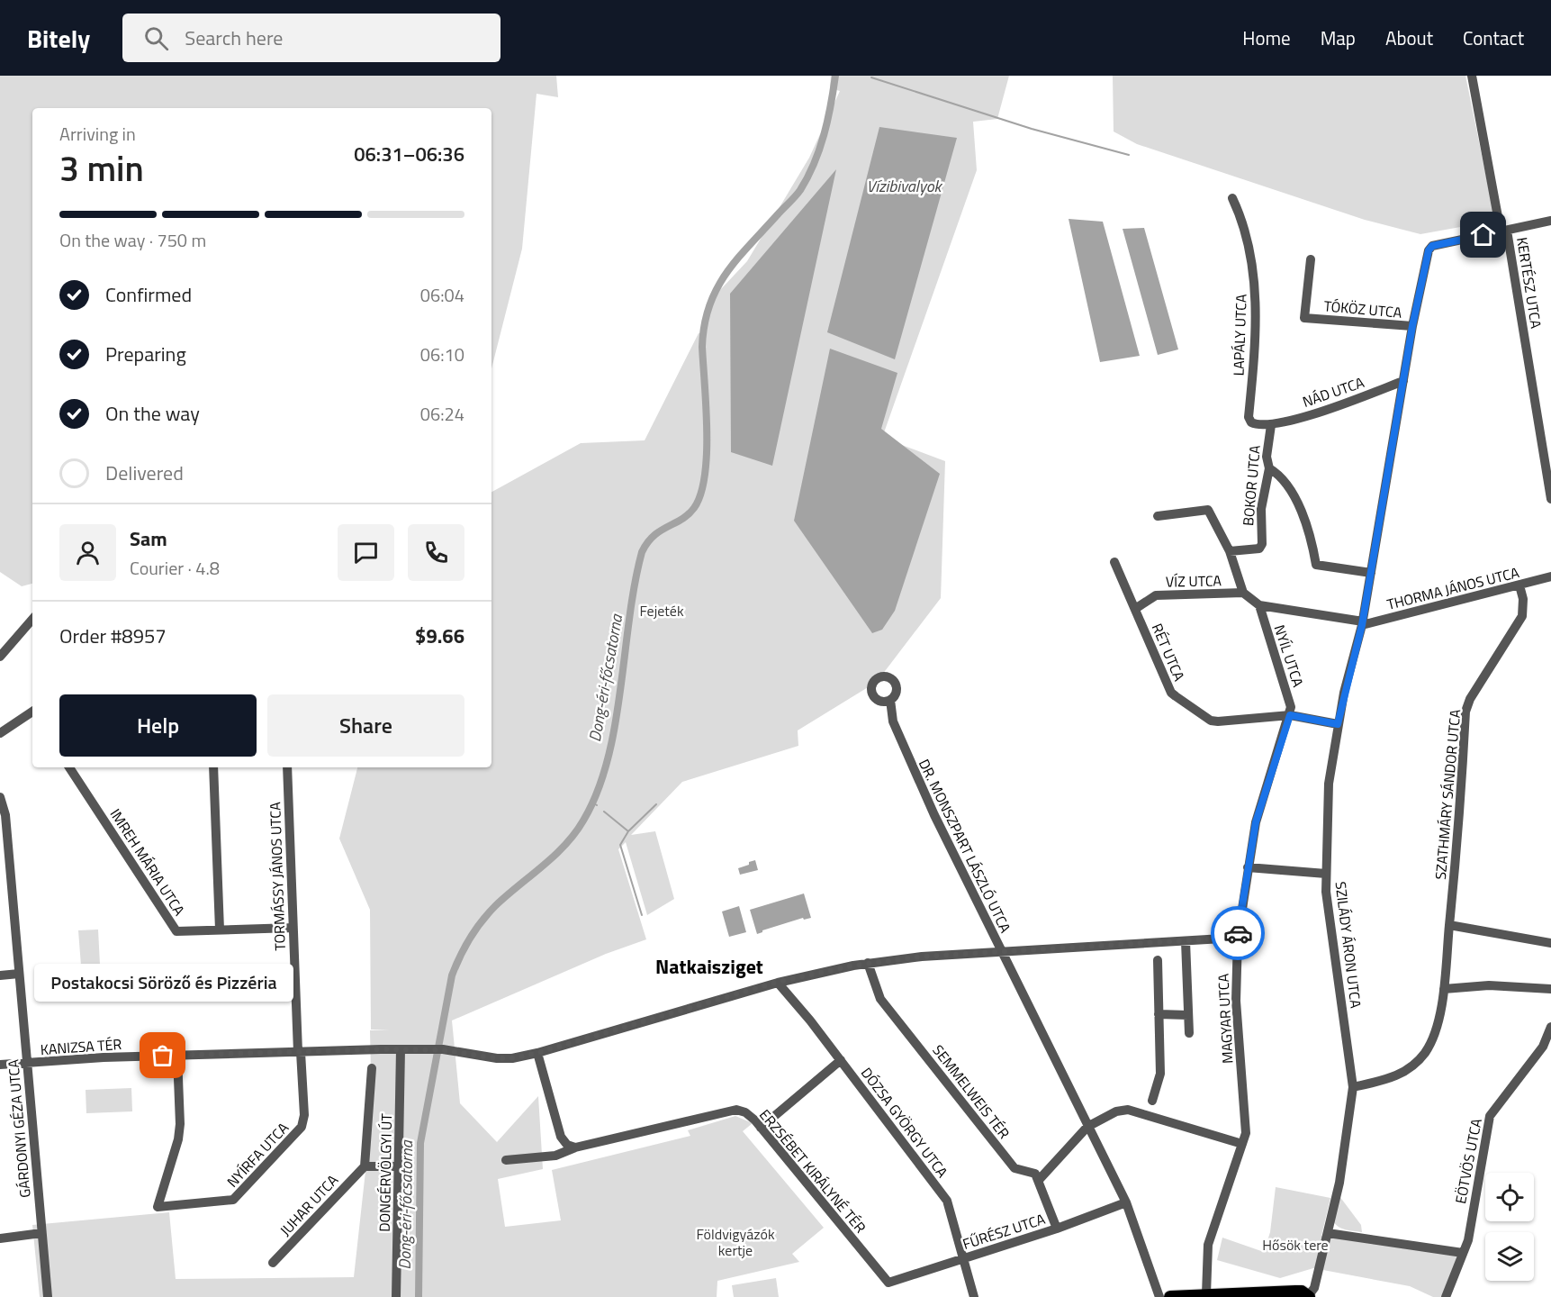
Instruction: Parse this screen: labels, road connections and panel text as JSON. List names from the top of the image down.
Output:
{
  "streets": {
    "street": [
      "KERTÉSZ UTCA",
      "TÓKÖZ UTCA",
      "LAPÁLY UTCA",
      "NÁD UTCA",
      "BOKOR UTCA",
      "VÍZ UTCA",
      "THORMA JÁNOS UTCA",
      "RÉT UTCA",
      "NYÍL UTCA",
      "SZATHMÁRY SÁNDOR UTCA",
      "DR. MONSZPART LÁSZLÓ UTCA",
      "IMREH MÁRIA UTCA",
      "TORMÁSSY JÁNOS UTCA",
      "SZILÁDY ÁRON UTCA",
      "MAGYAR UTCA",
      "KANIZSA TÉR",
      "SEMMELWEIS TÉR",
      "DÓZSA GYÖRGY UTCA",
      "GÁRDONYI GÉZA UTCA",
      "NYÍRFA UTCA",
      "EÖTVÖS UTCA",
      "ERZSÉBET KIRÁLYNÉ TÉR",
      "DONGÉRVÖLGYI ÚT",
      "JUHAR UTCA",
      "FŰRÉSZ UTCA"
    ]
  },
  "crossings": [
    ["KERTÉSZ UTCA", "SZILÁDY ÁRON UTCA"],
    ["TÓKÖZ UTCA", "SZILÁDY ÁRON UTCA"],
    ["LAPÁLY UTCA", "NÁD UTCA"],
    ["LAPÁLY UTCA", "BOKOR UTCA"],
    ["NÁD UTCA", "BOKOR UTCA"],
    ["NÁD UTCA", "SZILÁDY ÁRON UTCA"],
    ["VÍZ UTCA", "RÉT UTCA"],
    ["THORMA JÁNOS UTCA", "SZATHMÁRY SÁNDOR UTCA"],
    ["THORMA JÁNOS UTCA", "SZILÁDY ÁRON UTCA"],
    ["RÉT UTCA", "NYÍL UTCA"],
    ["RÉT UTCA", "MAGYAR UTCA"],
    ["NYÍL UTCA", "MAGYAR UTCA"],
    ["SZATHMÁRY SÁNDOR UTCA", "SZILÁDY ÁRON UTCA"],
    ["DR. MONSZPART LÁSZLÓ UTCA", "KANIZSA TÉR"],
    ["DR. MONSZPART LÁSZLÓ UTCA", "FŰRÉSZ UTCA"],
    ["IMREH MÁRIA UTCA", "TORMÁSSY JÁNOS UTCA"],
    ["TORMÁSSY JÁNOS UTCA", "KANIZSA TÉR"],
    ["TORMÁSSY JÁNOS UTCA", "NYÍRFA UTCA"],
    ["MAGYAR UTCA", "KANIZSA TÉR"],
    ["KANIZSA TÉR", "SEMMELWEIS TÉR"],
    ["KANIZSA TÉR", "DÓZSA GYÖRGY UTCA"],
    ["KANIZSA TÉR", "GÁRDONYI GÉZA UTCA"],
    ["KANIZSA TÉR", "NYÍRFA UTCA"],
    ["KANIZSA TÉR", "DONGÉRVÖLGYI ÚT"],
    ["DÓZSA GYÖRGY UTCA", "FŰRÉSZ UTCA"],
    ["ERZSÉBET KIRÁLYNÉ TÉR", "FŰRÉSZ UTCA"]
  ],
  "districts": ["Natkaisziget"],
  "water": ["Vízibivalyok", "Dong-éri-főcsatorna"],
  "parks": ["Fejeték", "Földvigyázók kertje", "Hősök tere"],
  "places": ["Postakocsi Söröző és Pizzéria"],
  "page": {
    "header": "Bitely",
    "search": "Search here",
    "nav": [
      "Home",
      "Map",
      "About",
      "Contact"
    ],
    "heading": ["3 min", "Arriving in", "06:31–06:36"],
    "panel": [
      "Sam",
      "Courier · 4.8",
      "Order #8957",
      "$9.66"
    ],
    "bar": "On the way · 750 m",
    "list": [
      ["Confirmed", "06:04"],
      ["Preparing", "06:10"],
      ["On the way", "06:24"],
      "Delivered"
    ],
    "buttons": ["Help", "Share"],
    "bubble": "Postakocsi Söröző és Pizzéria"
  }
}
